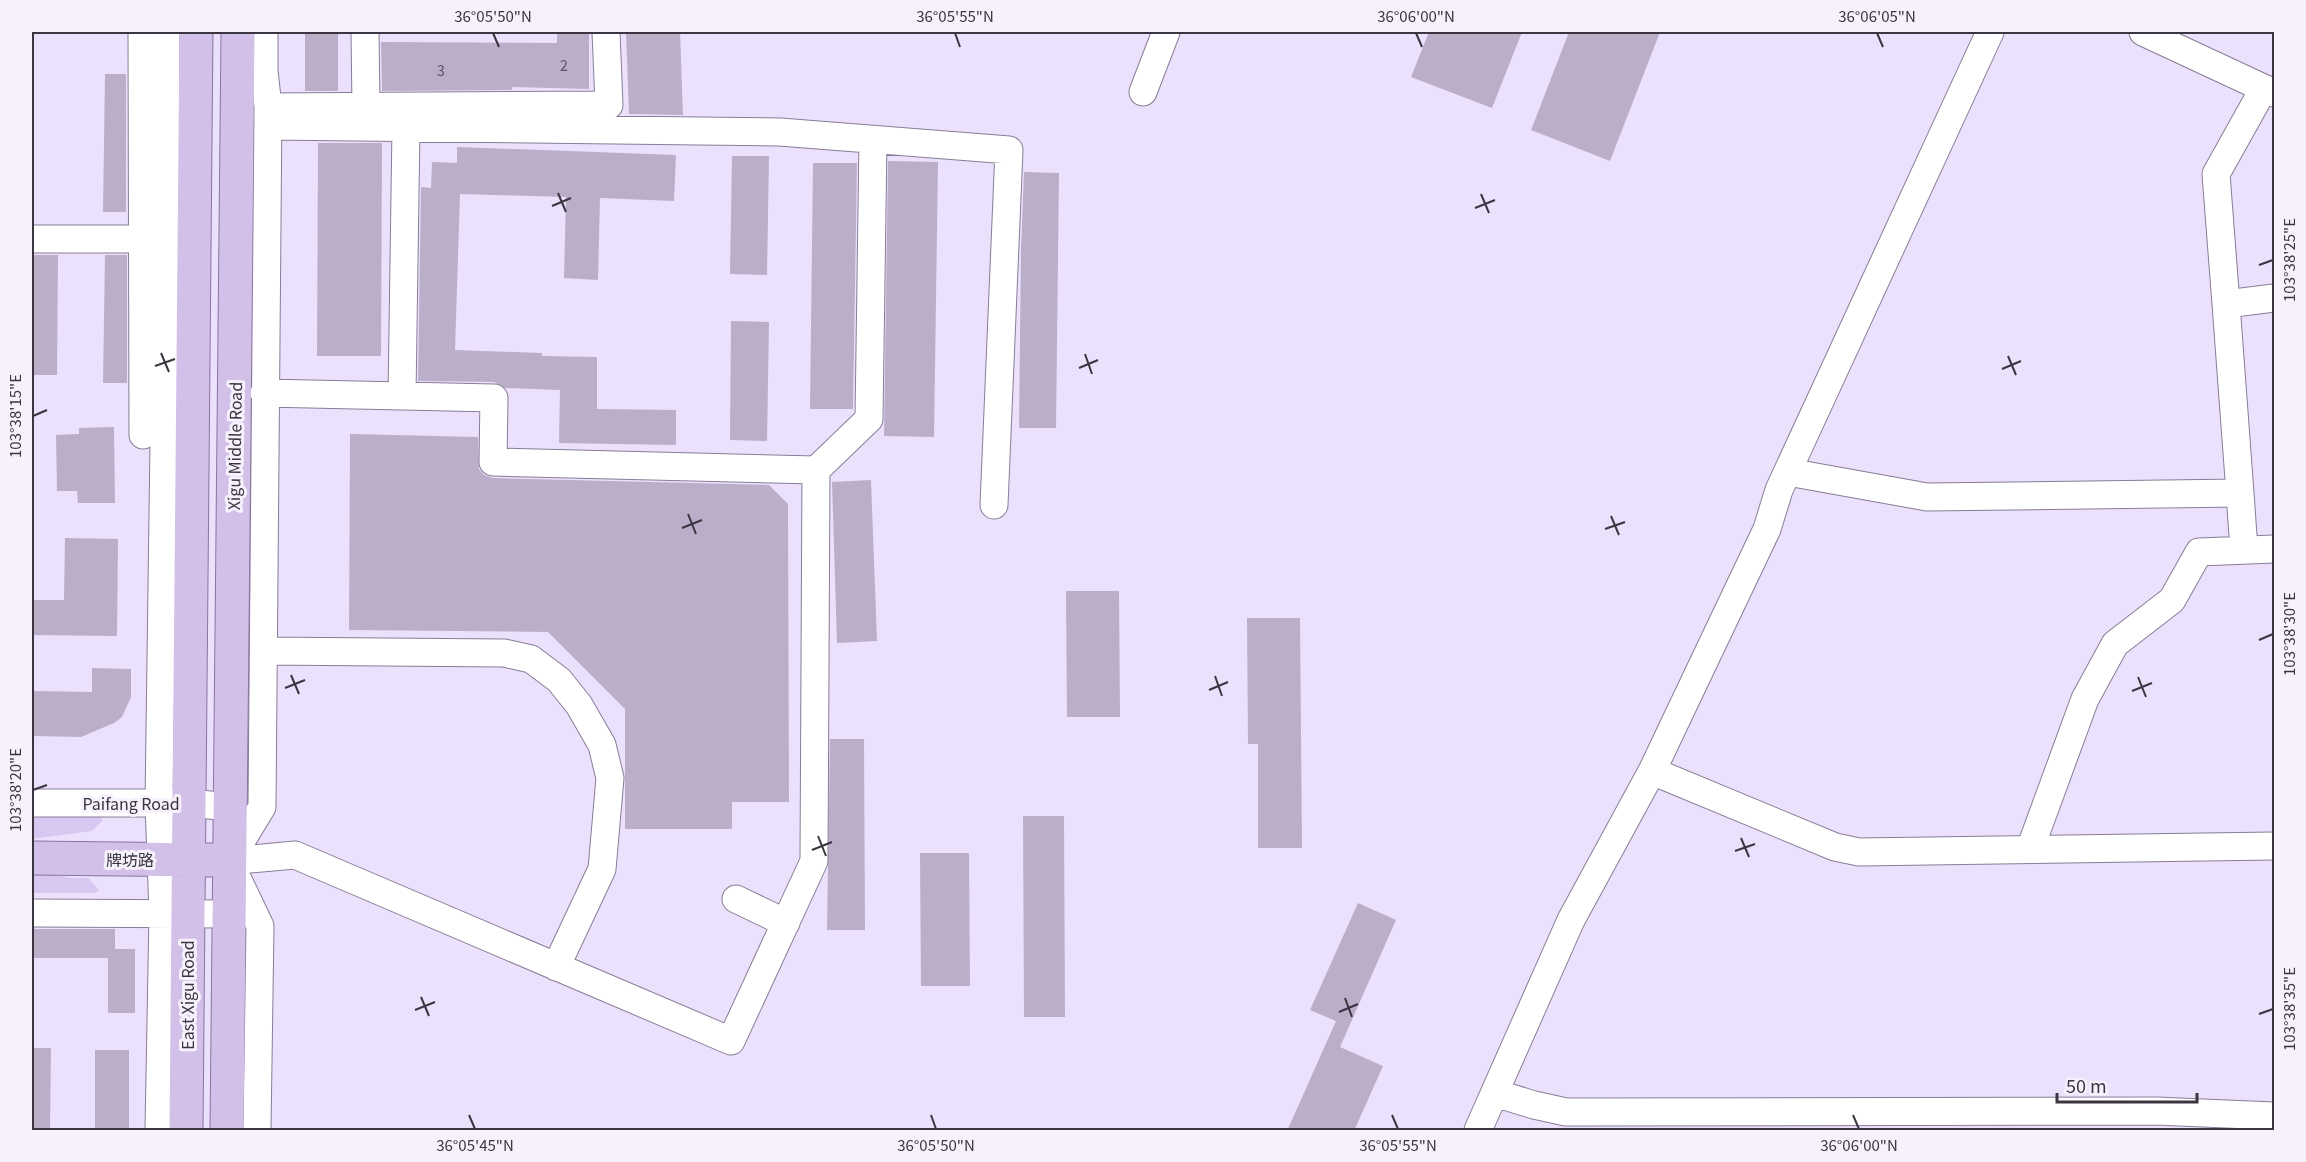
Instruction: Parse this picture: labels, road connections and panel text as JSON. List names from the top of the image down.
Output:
{
  "streets": {
    "main road": ["Xigu Middle Road", "牌坊路", "East Xigu Road"],
    "street": ["Paifang Road"]
  },
  "crossings": [
    ["Xigu Middle Road", "Paifang Road"],
    ["Xigu Middle Road", "牌坊路"],
    ["牌坊路", "East Xigu Road"]
  ],
  "house_numbers": ["2", "3"],
  "scale_bar": "50 m",
  "coordinates": [
    "36°05'50\"N",
    "36°05'55\"N",
    "36°06'00\"N",
    "36°06'05\"N",
    "103°38'25\"E",
    "103°38'15\"E",
    "103°38'30\"E",
    "103°38'20\"E",
    "103°38'35\"E",
    "36°05'45\"N"
  ]
}
